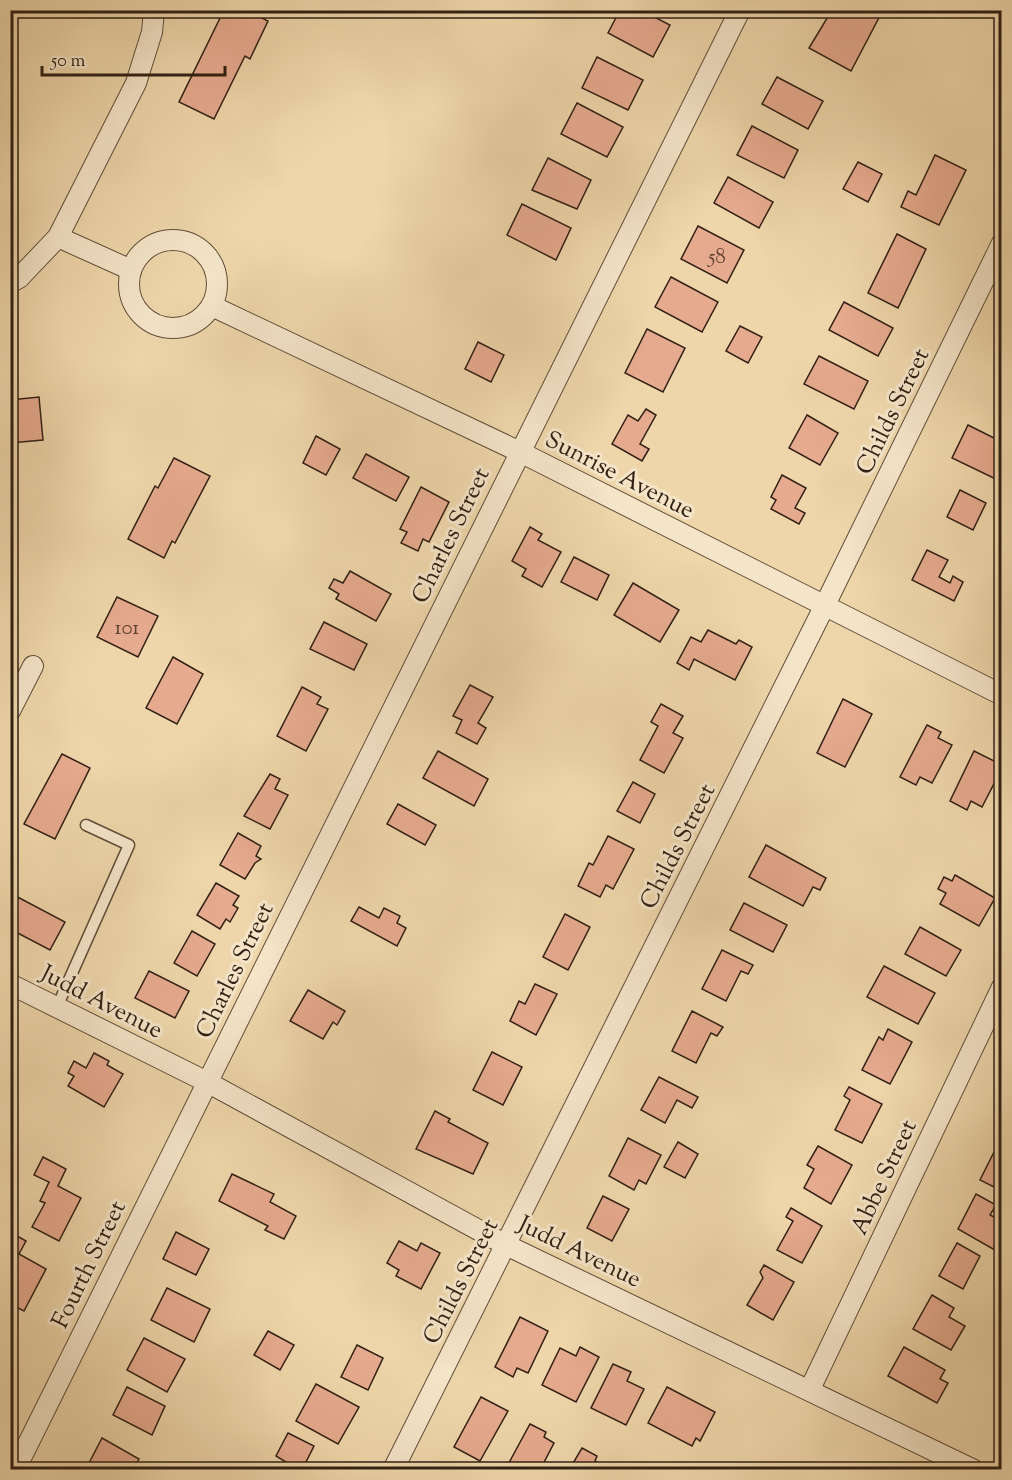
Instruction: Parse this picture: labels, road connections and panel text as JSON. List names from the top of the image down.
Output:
{
  "streets": {
    "street": [
      "Childs Street",
      "Sunrise Avenue",
      "Charles Street",
      "Judd Avenue",
      "Abbe Street",
      "Fourth Street"
    ]
  },
  "crossings": [
    ["Childs Street", "Sunrise Avenue"],
    ["Childs Street", "Judd Avenue"],
    ["Sunrise Avenue", "Charles Street"],
    ["Charles Street", "Judd Avenue"],
    ["Charles Street", "Fourth Street"],
    ["Judd Avenue", "Abbe Street"],
    ["Judd Avenue", "Fourth Street"]
  ],
  "house_numbers": ["58", "101"],
  "scale_bar": "50 m"
}
